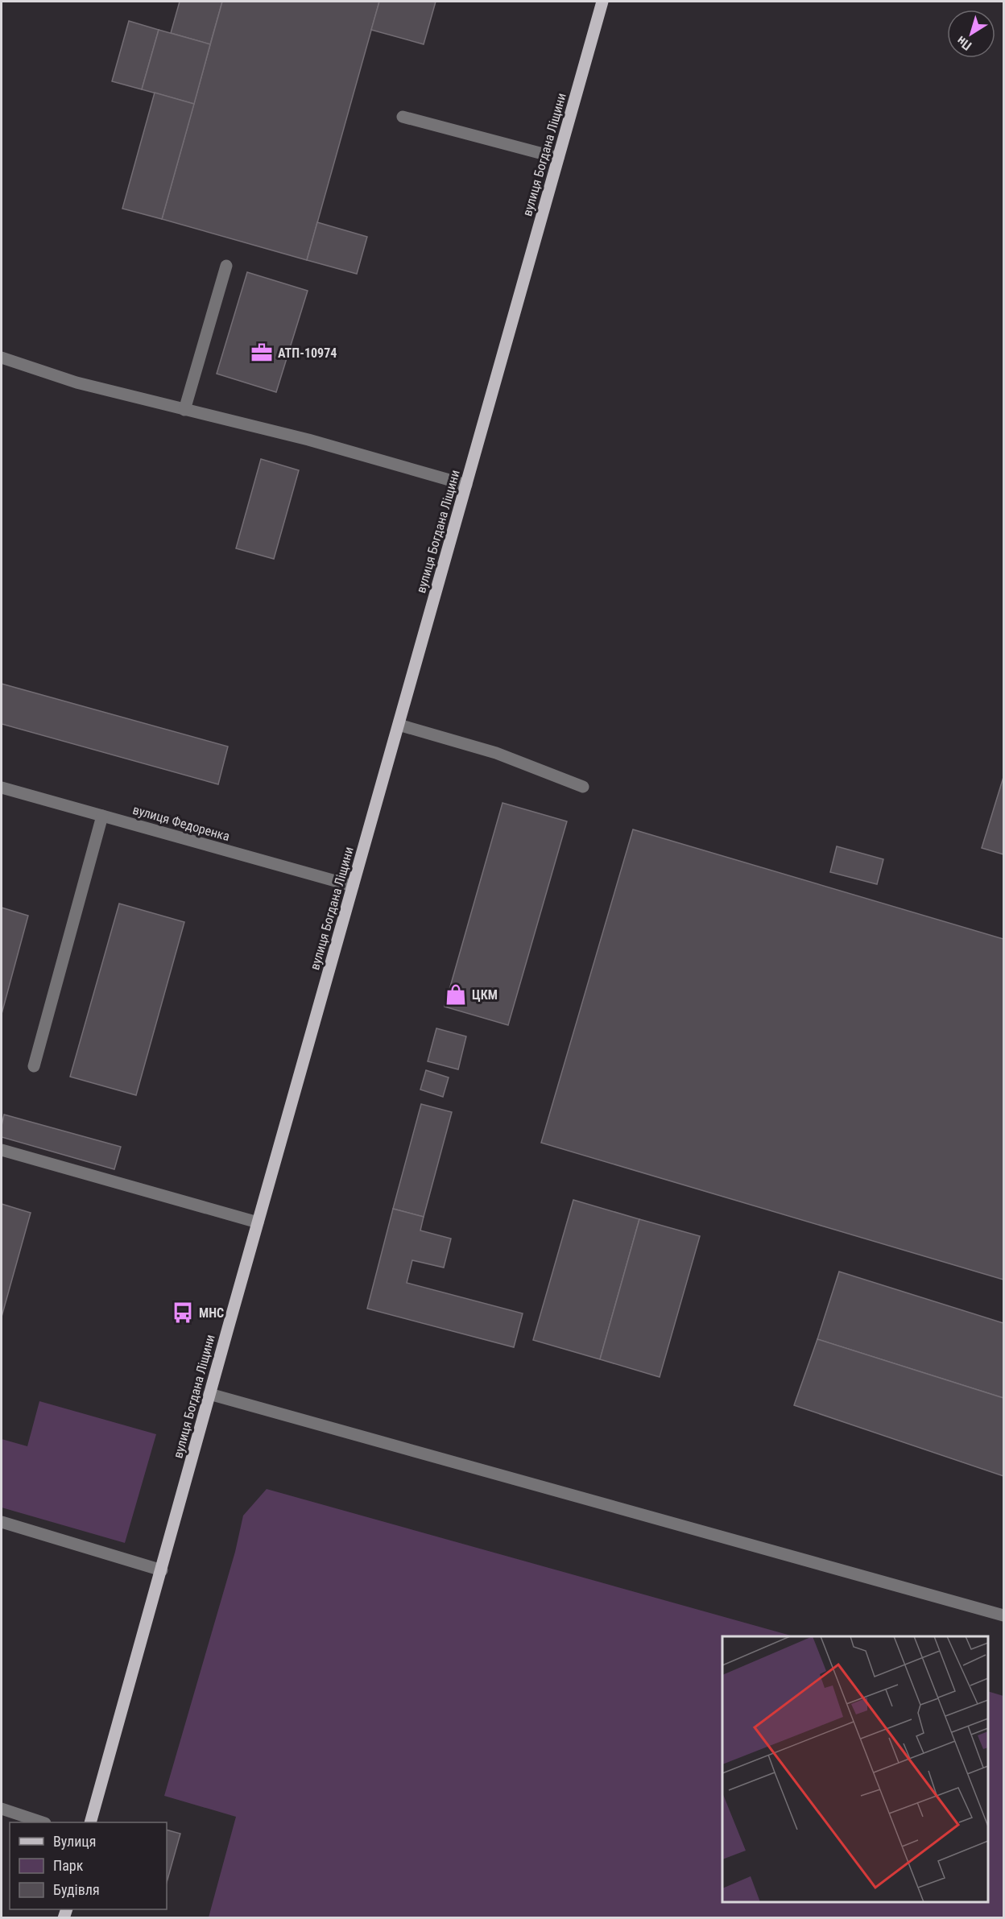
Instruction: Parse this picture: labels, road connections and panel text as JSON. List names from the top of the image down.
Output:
{
  "streets": {
    "main road": ["вулиця Богдана Ліщини"],
    "street": ["вулиця Федоренка"]
  },
  "crossings": [
    ["вулиця Богдана Ліщини", "вулиця Федоренка"]
  ],
  "places": {
    "office": ["АТП-10974"],
    "shop": ["ЦКМ"],
    "bus stop": ["МНС"]
  },
  "legend": ["Вулиця", "Парк", "Будівля"],
  "north": "bottom left"
}
